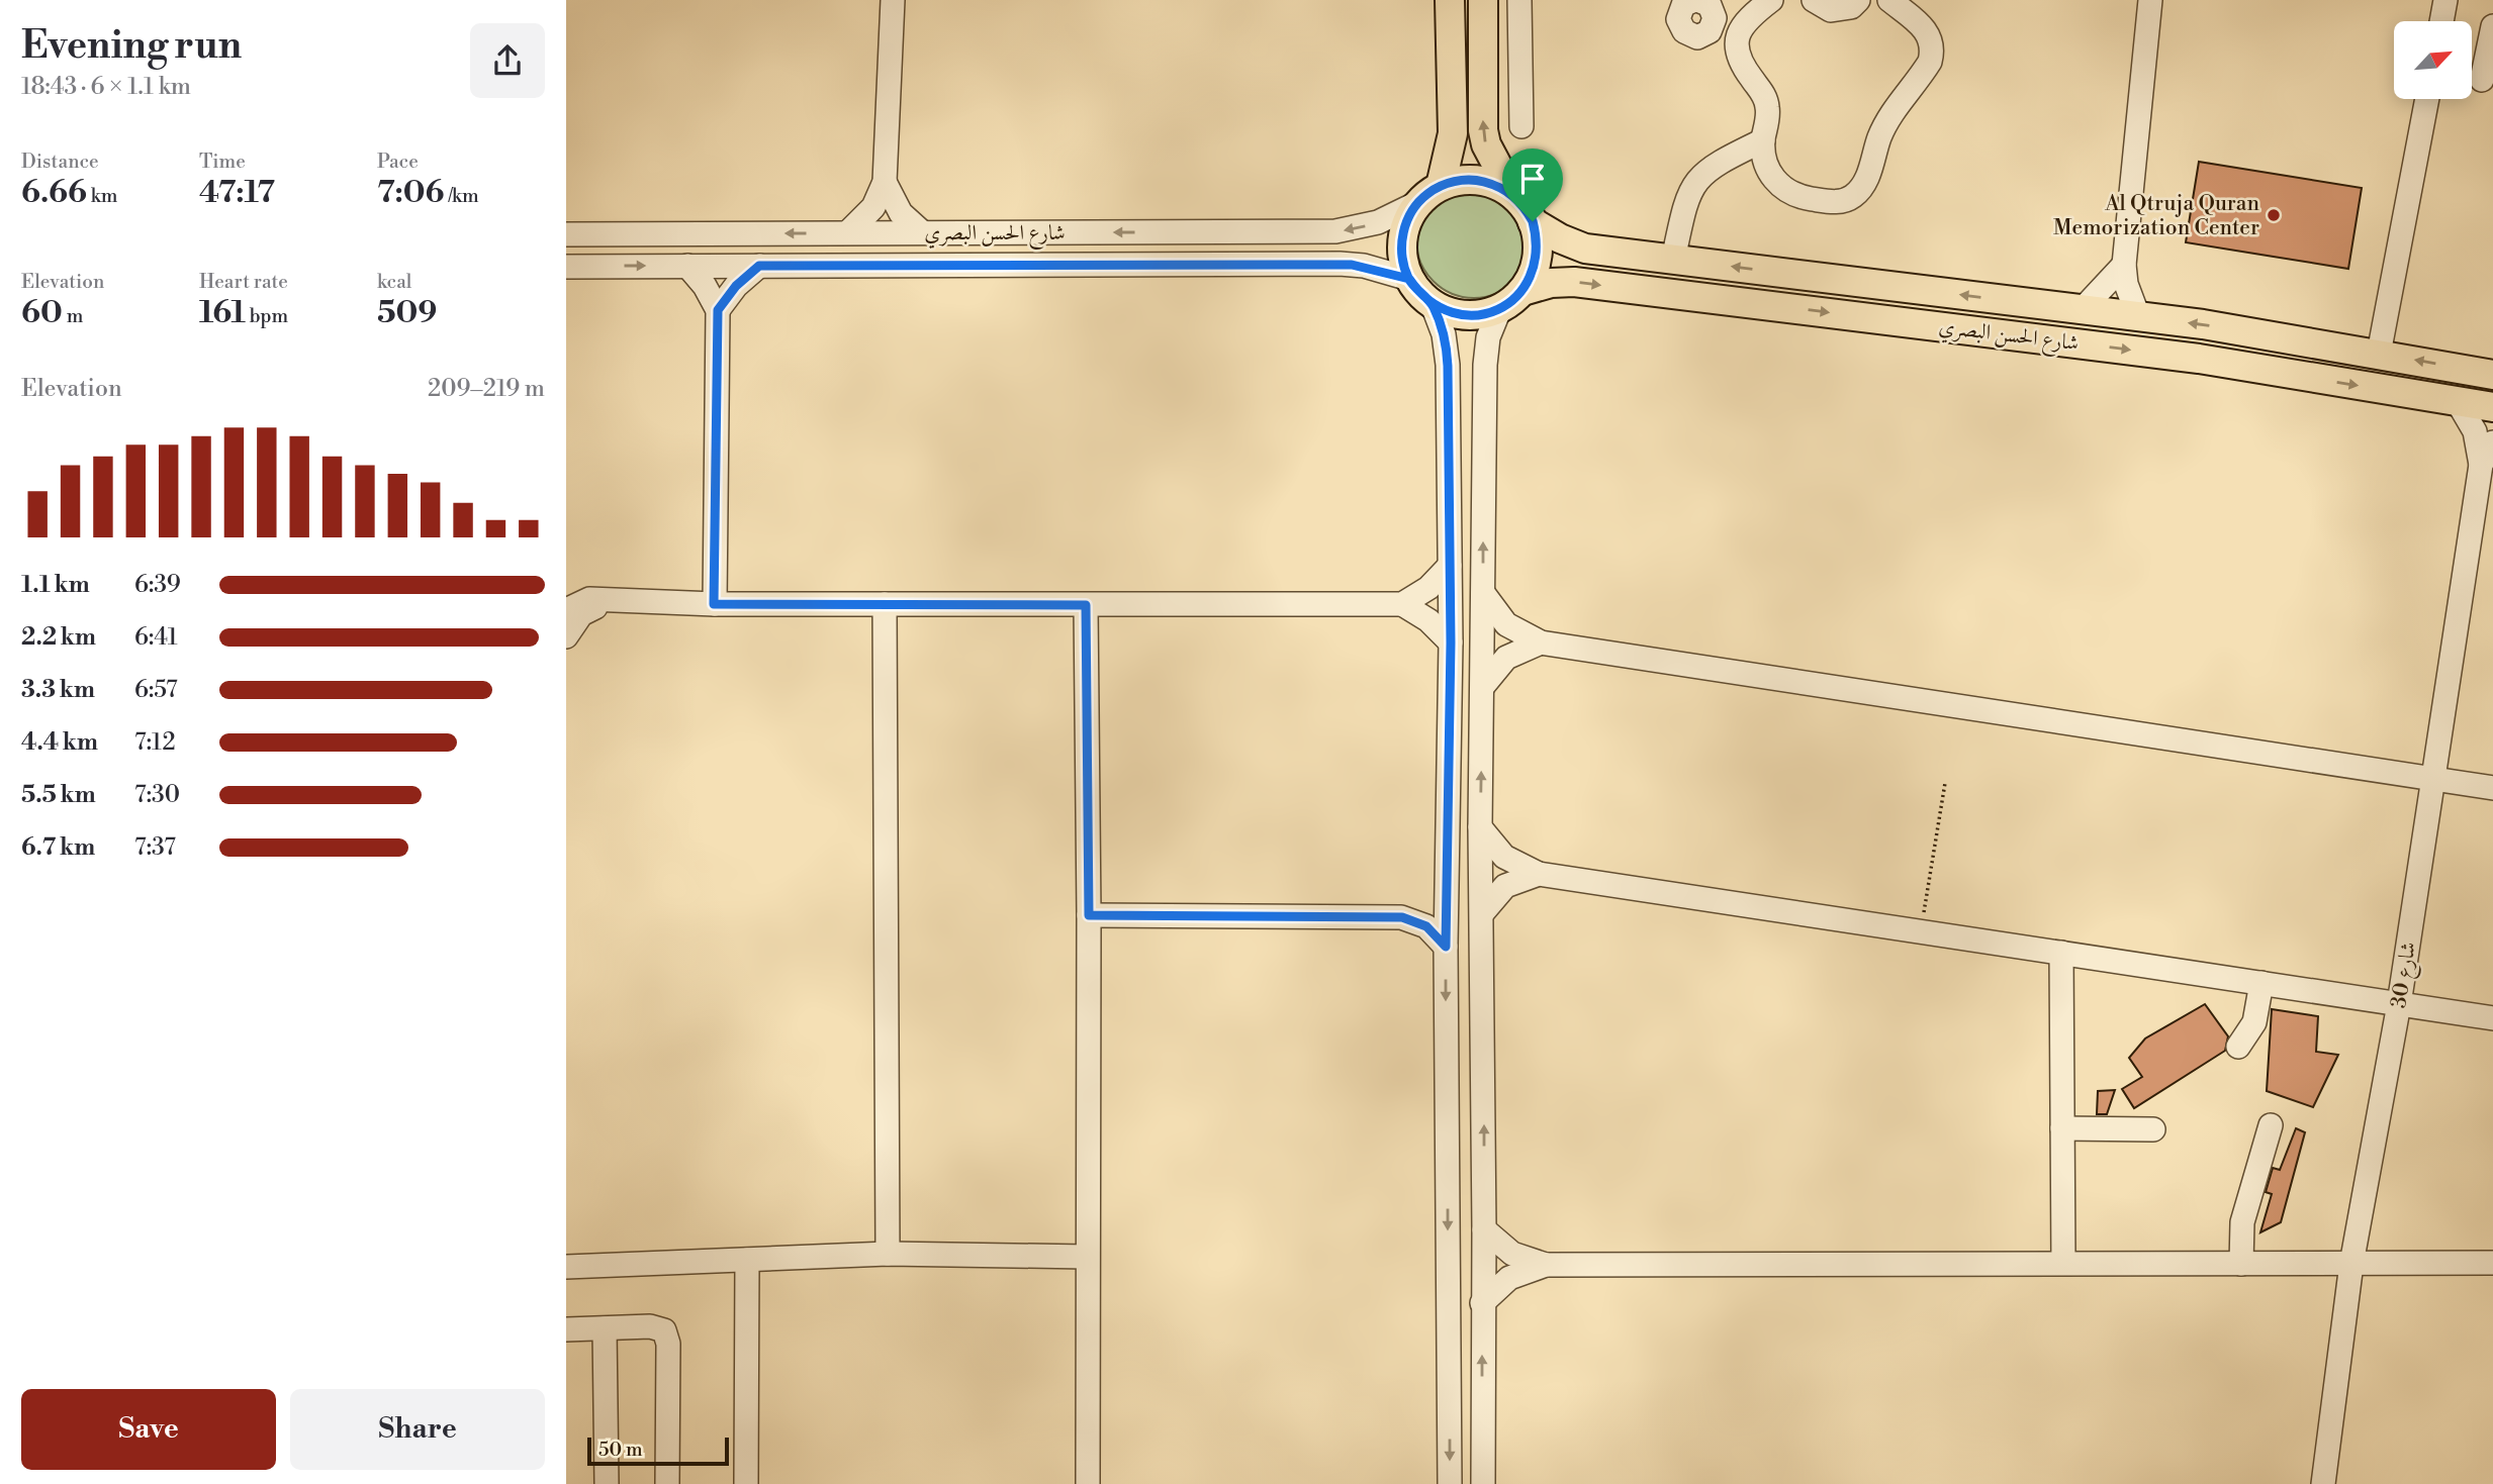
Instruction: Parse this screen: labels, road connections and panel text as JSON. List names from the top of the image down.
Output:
{
  "streets": {
    "main road": ["شارع الحسن البصري"],
    "street": ["شارع 30"]
  },
  "crossings": [
    ["شارع الحسن البصري", "شارع 30"]
  ],
  "places": ["Al Qtruja Quran Memorization Center"],
  "scale_bar": "50 m",
  "north": "top right",
  "page": {
    "heading": ["Evening run", "18:43 · 6 × 1.1 km"],
    "stats": [
      ["Distance", "6.66 km"],
      ["Time", "47:17"],
      ["Pace", "7:06 /km"],
      ["Elevation", "60 m"],
      ["Heart rate", "161 bpm"],
      ["kcal", "509"]
    ],
    "chart": ["Elevation", "209–219 m"],
    "list": [
      {
        "name": "1.1 km",
        "note": "6:39"
      },
      {
        "name": "2.2 km",
        "note": "6:41"
      },
      {
        "name": "3.3 km",
        "note": "6:57"
      },
      {
        "name": "4.4 km",
        "note": "7:12"
      },
      {
        "name": "5.5 km",
        "note": "7:30"
      },
      {
        "name": "6.7 km",
        "note": "7:37"
      }
    ],
    "buttons": ["Save", "Share"],
    "scale": "50 m"
  }
}
